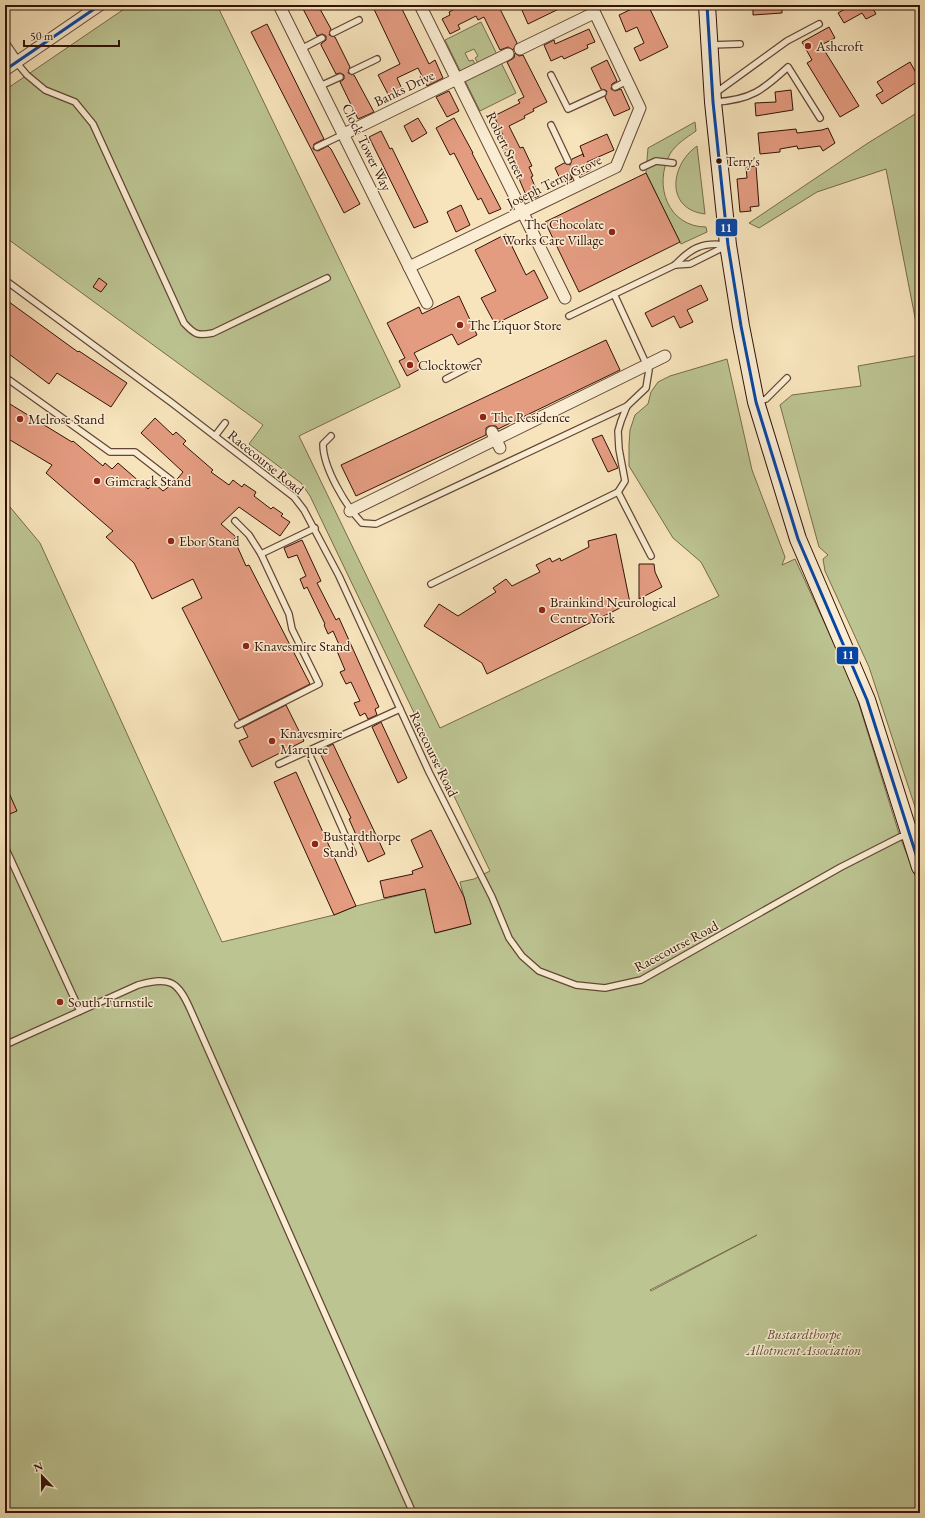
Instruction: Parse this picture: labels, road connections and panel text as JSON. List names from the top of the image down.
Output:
{
  "streets": {
    "street": [
      "Banks Drive",
      "Robert Street",
      "Clock Tower Way",
      "Joseph Terry Grove"
    ],
    "lane": ["Racecourse Road"]
  },
  "crossings": [
    ["Banks Drive", "Robert Street"],
    ["Banks Drive", "Clock Tower Way"],
    ["Robert Street", "Joseph Terry Grove"],
    ["Clock Tower Way", "Joseph Terry Grove"]
  ],
  "parks": ["Bustardthorpe Allotment Association"],
  "places": [
    "Ashcroft",
    "Terry's",
    "The Chocolate Works Care Village",
    "The Liquor Store",
    "Clocktower",
    "The Residence",
    "Melrose Stand",
    "Gimcrack Stand",
    "Ebor Stand",
    "Brainkind Neurological Centre York",
    "Knavesmire Stand",
    "Knavesmire Marquee",
    "Bustardthorpe Stand",
    "South Turnstile"
  ],
  "lines": ["transit line 11"],
  "scale_bar": "50 m",
  "north": "top"
}
